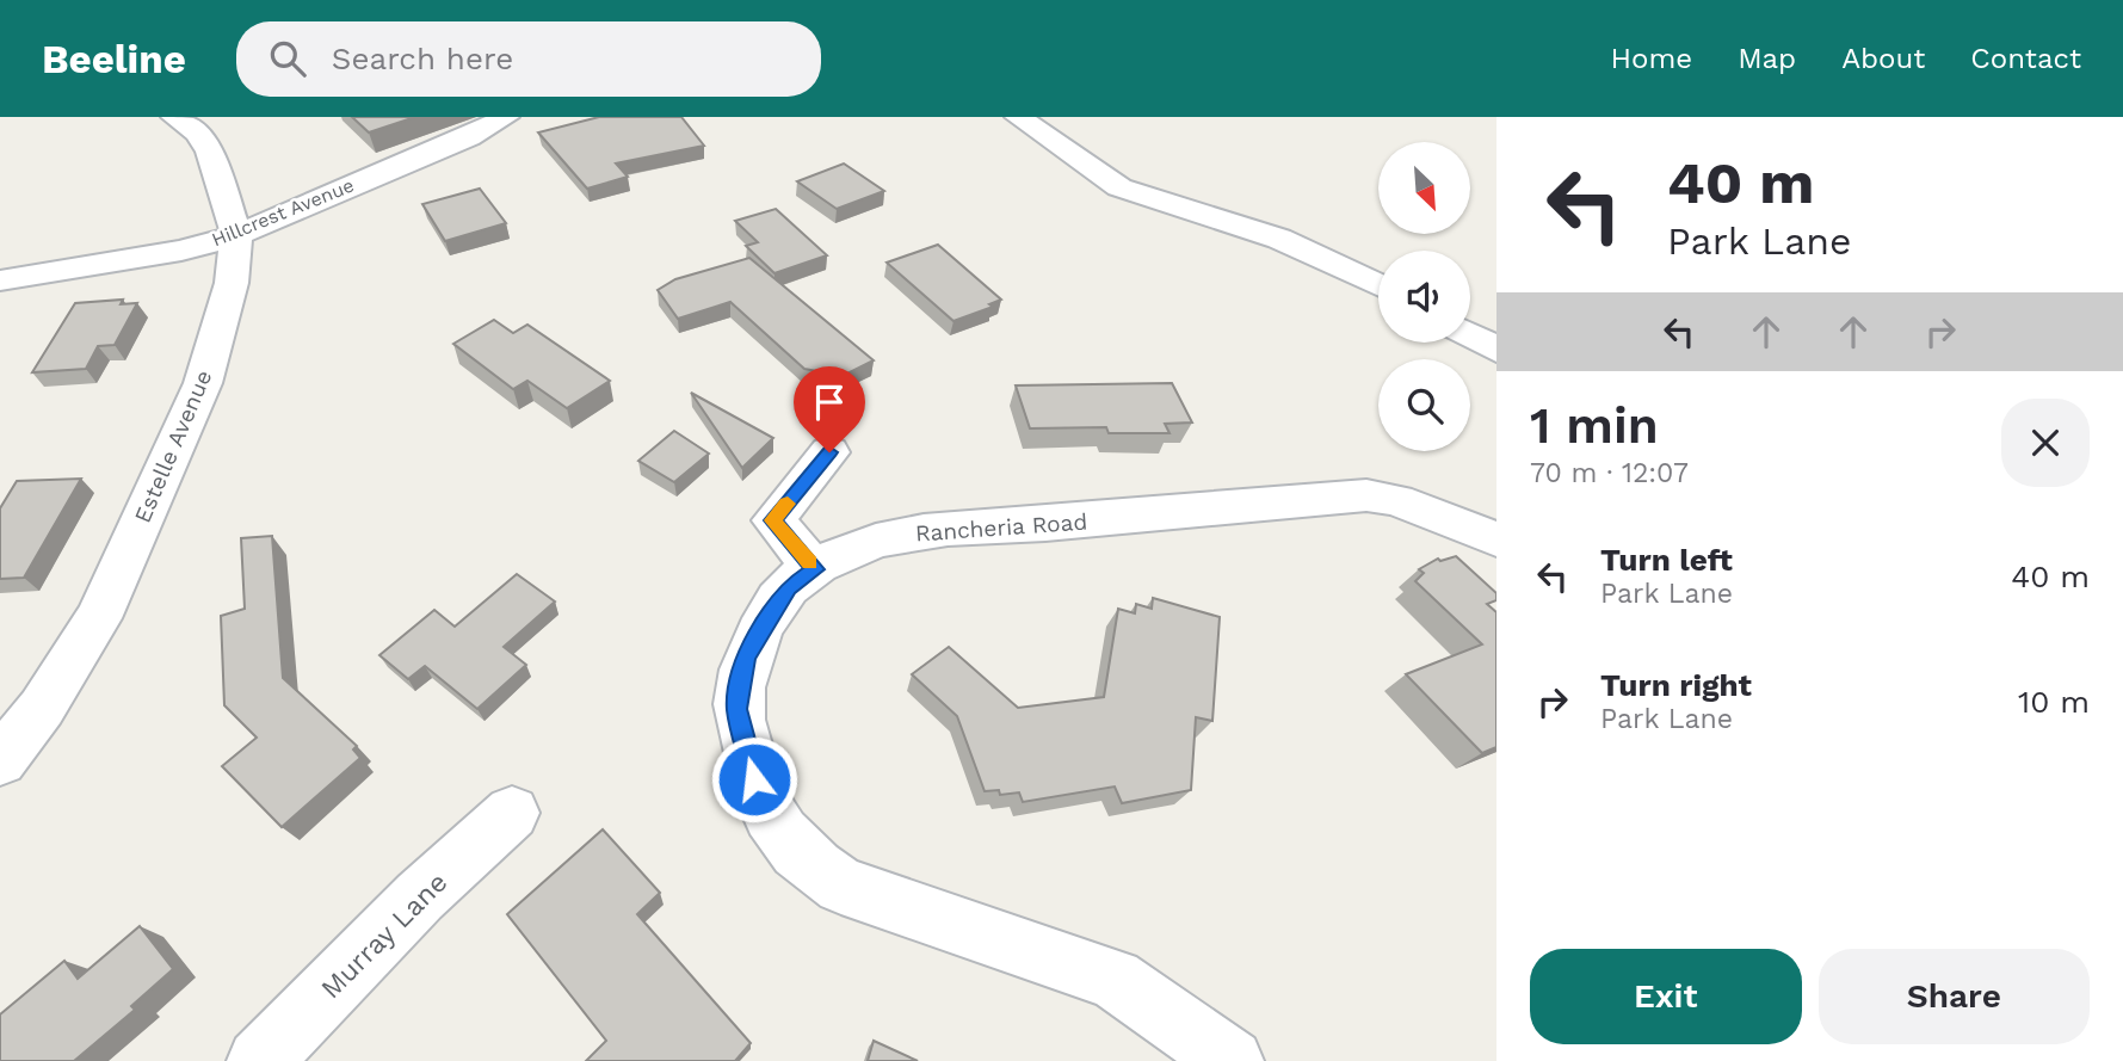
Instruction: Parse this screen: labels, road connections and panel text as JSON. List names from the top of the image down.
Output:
{
  "streets": {
    "street": [
      "Hillcrest Avenue",
      "Estelle Avenue",
      "Rancheria Road",
      "Murray Lane"
    ]
  },
  "crossings": [
    ["Hillcrest Avenue", "Estelle Avenue"]
  ],
  "north": "bottom right",
  "page": {
    "header": "Beeline",
    "search": "Search here",
    "nav": [
      "Home",
      "Map",
      "About",
      "Contact"
    ],
    "turn": ["40 m", "Park Lane"],
    "heading": ["1 min", "70 m · 12:07"],
    "list": [
      {
        "name": "Turn left",
        "note": "Park Lane",
        "value": "40 m"
      },
      {
        "name": "Turn right",
        "note": "Park Lane",
        "value": "10 m"
      }
    ],
    "buttons": ["Exit", "Share"]
  }
}
